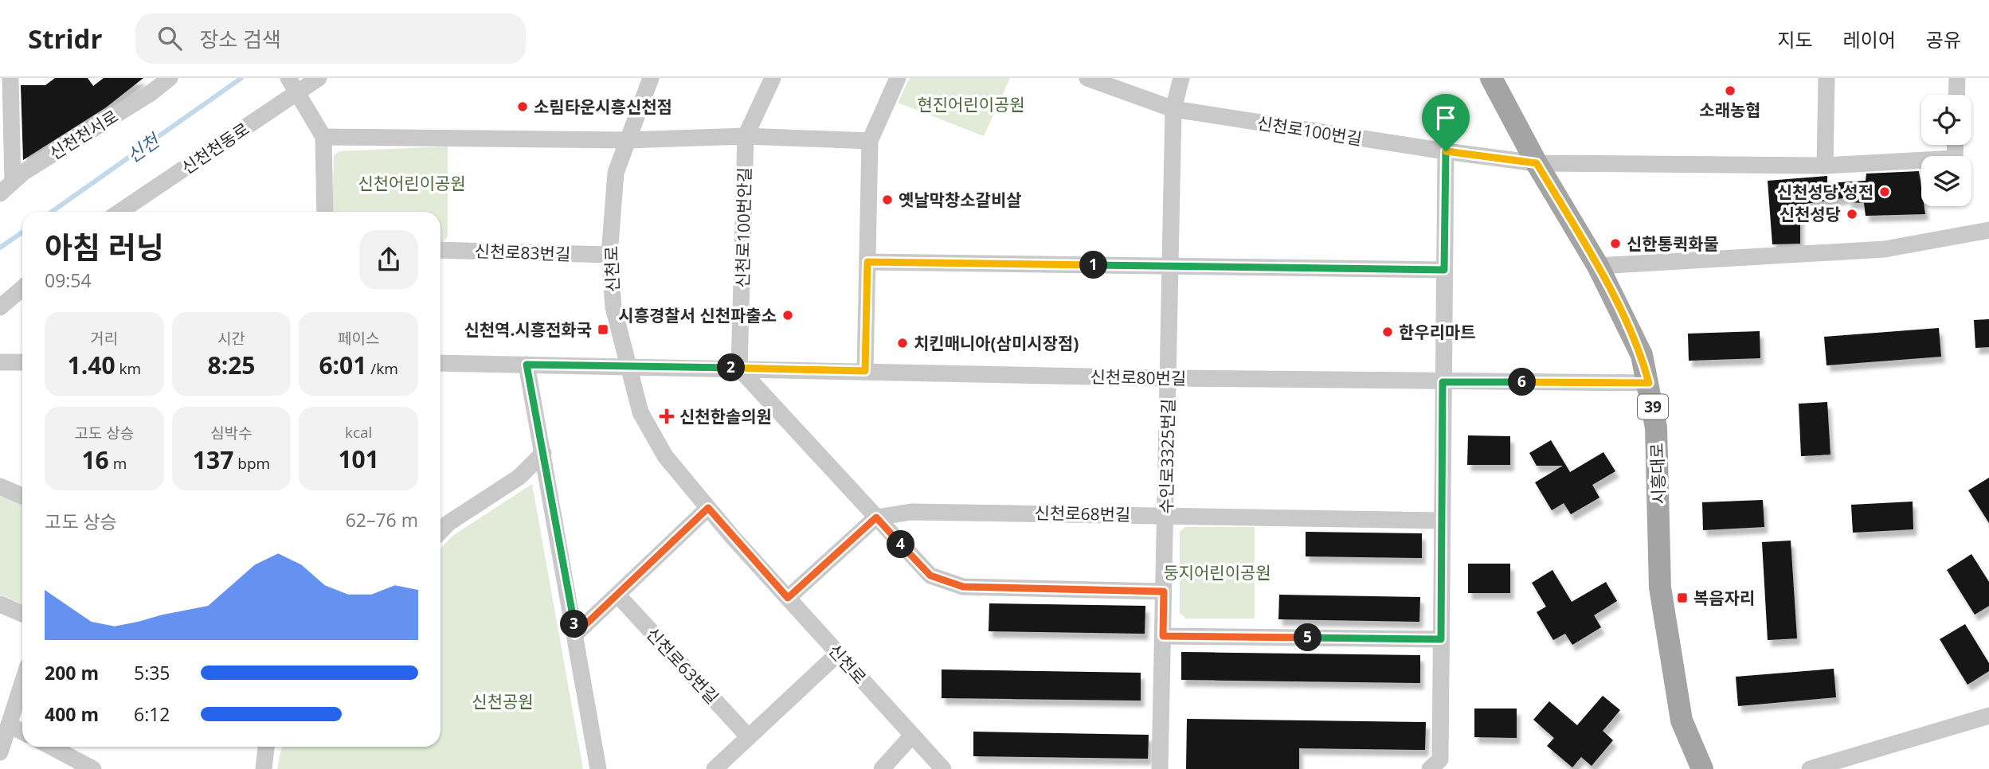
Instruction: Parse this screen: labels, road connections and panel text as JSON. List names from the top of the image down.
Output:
{
  "streets": {
    "main road": ["39", "시흥대로"],
    "street": [
      "신천로100번길",
      "신천천서로",
      "신천천동로",
      "신천로100번안길",
      "신천로83번길",
      "신천로",
      "신천로80번길",
      "수인로3325번길",
      "신천로68번길",
      "신천로63번길"
    ]
  },
  "crossings": [
    ["신천로100번길", "수인로3325번길"],
    ["신천로100번길", "시흥대로"],
    ["신천로100번안길", "신천로80번길"],
    ["신천로83번길", "신천로"],
    ["신천로", "신천로80번길"],
    ["신천로80번길", "수인로3325번길"],
    ["신천로80번길", "시흥대로"],
    ["수인로3325번길", "신천로68번길"]
  ],
  "water": ["신천"],
  "parks": [
    "현진어린이공원",
    "신천어린이공원",
    "둥지어린이공원",
    "신천공원"
  ],
  "places": {
    "other": [
      "소래농협",
      "소림타운시흥신천점",
      "신천성당 성전",
      "옛날막창소갈비살",
      "신천성당",
      "신한통퀵화물",
      "시흥경찰서 신천파출소",
      "한우리마트",
      "치킨매니아(삼미시장점)"
    ],
    "transit": ["신천역.시흥전화국", "복음자리"],
    "health": ["신천한솔의원"]
  },
  "page": {
    "header": "Stridr",
    "search": "장소 검색",
    "nav": ["지도", "레이어", "공유"],
    "heading": ["아침 러닝", "09:54"],
    "pins": [
      "1",
      "2",
      "6",
      "4",
      "3",
      "5"
    ],
    "stats": [
      ["거리", "1.40 km"],
      ["시간", "8:25"],
      ["페이스", "6:01 /km"],
      ["고도 상승", "16 m"],
      ["심박수", "137 bpm"],
      ["kcal", "101"]
    ],
    "chart": ["고도 상승", "62–76 m"],
    "list": [
      {
        "name": "200 m",
        "note": "5:35"
      },
      {
        "name": "400 m",
        "note": "6:12"
      }
    ]
  }
}
